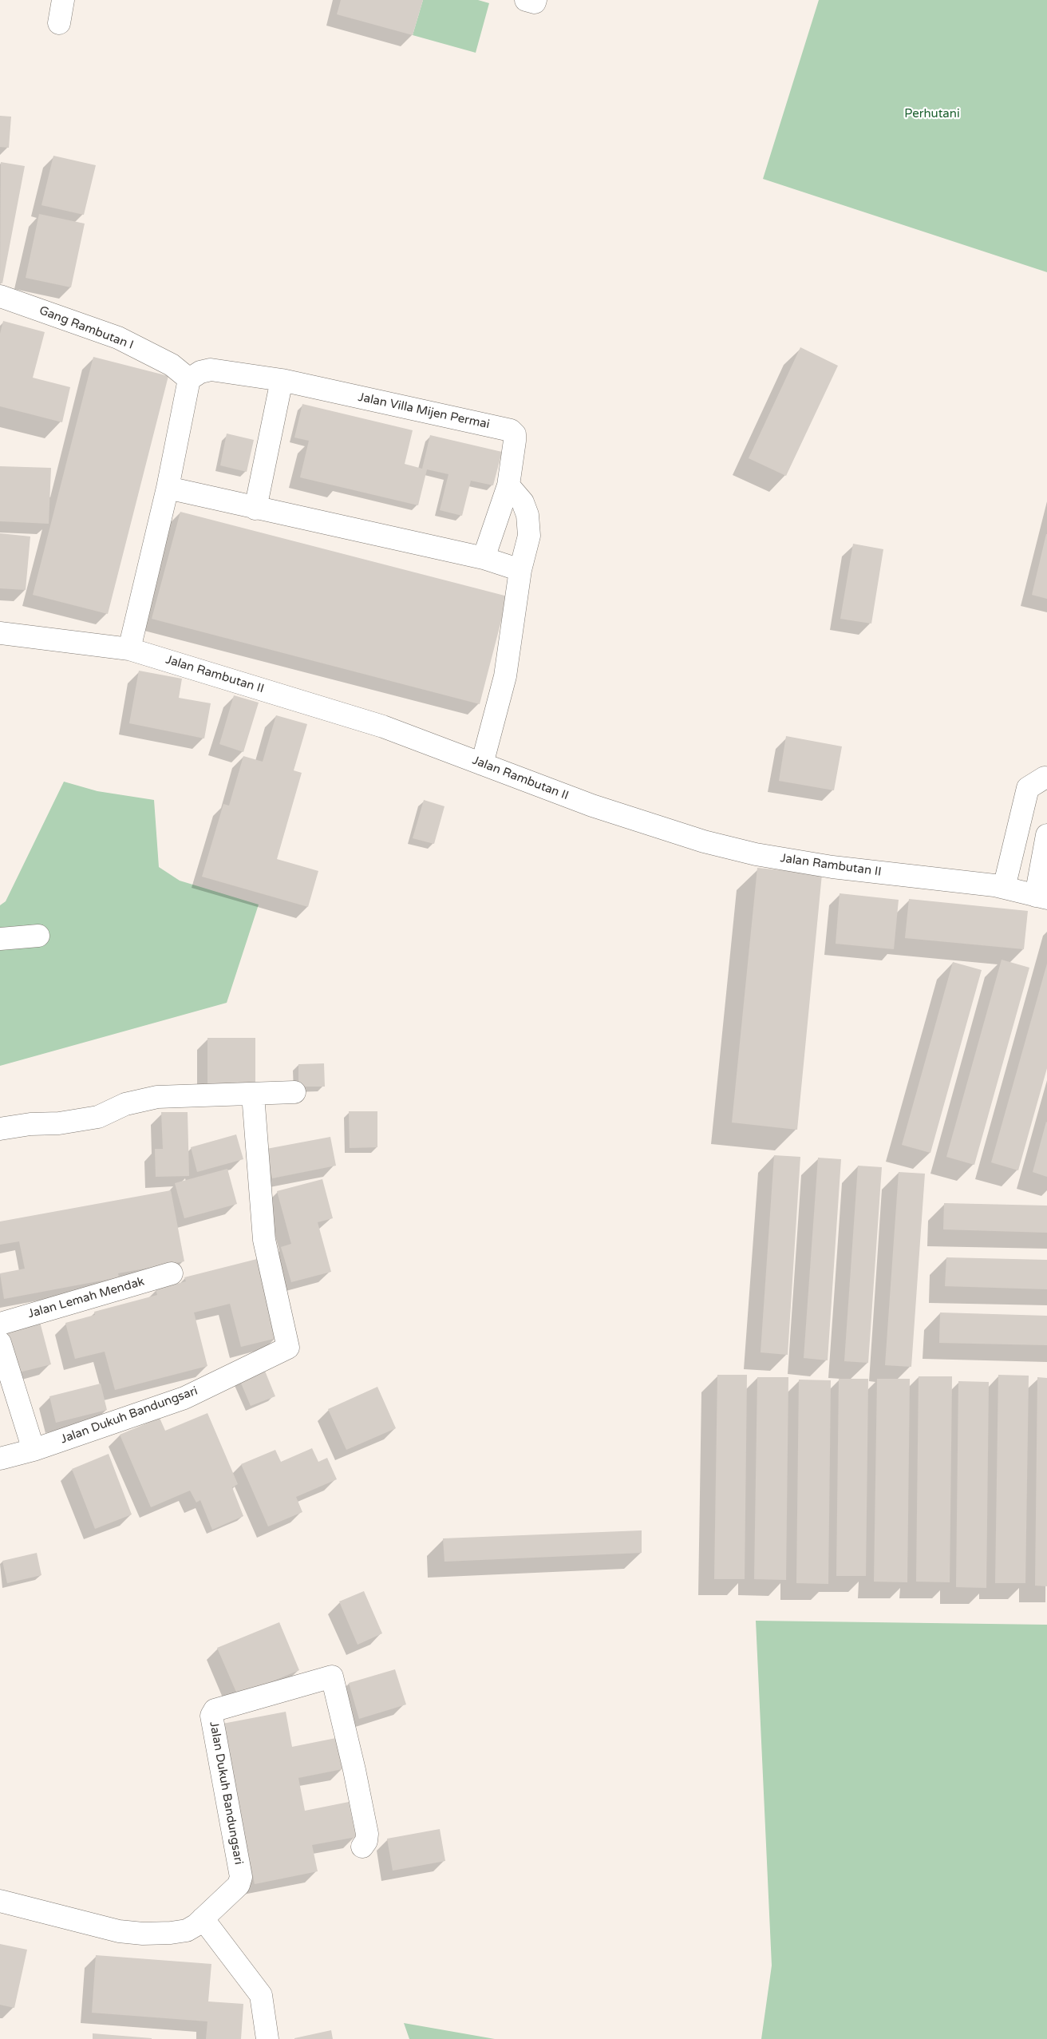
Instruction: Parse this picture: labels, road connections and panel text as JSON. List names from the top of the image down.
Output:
{
  "streets": {
    "street": [
      "Gang Rambutan I",
      "Jalan Villa Mijen Permai",
      "Jalan Rambutan II",
      "Jalan Lemah Mendak",
      "Jalan Dukuh Bandungsari"
    ]
  },
  "crossings": [
    ["Gang Rambutan I", "Jalan Villa Mijen Permai"]
  ],
  "parks": ["Perhutani"]
}
